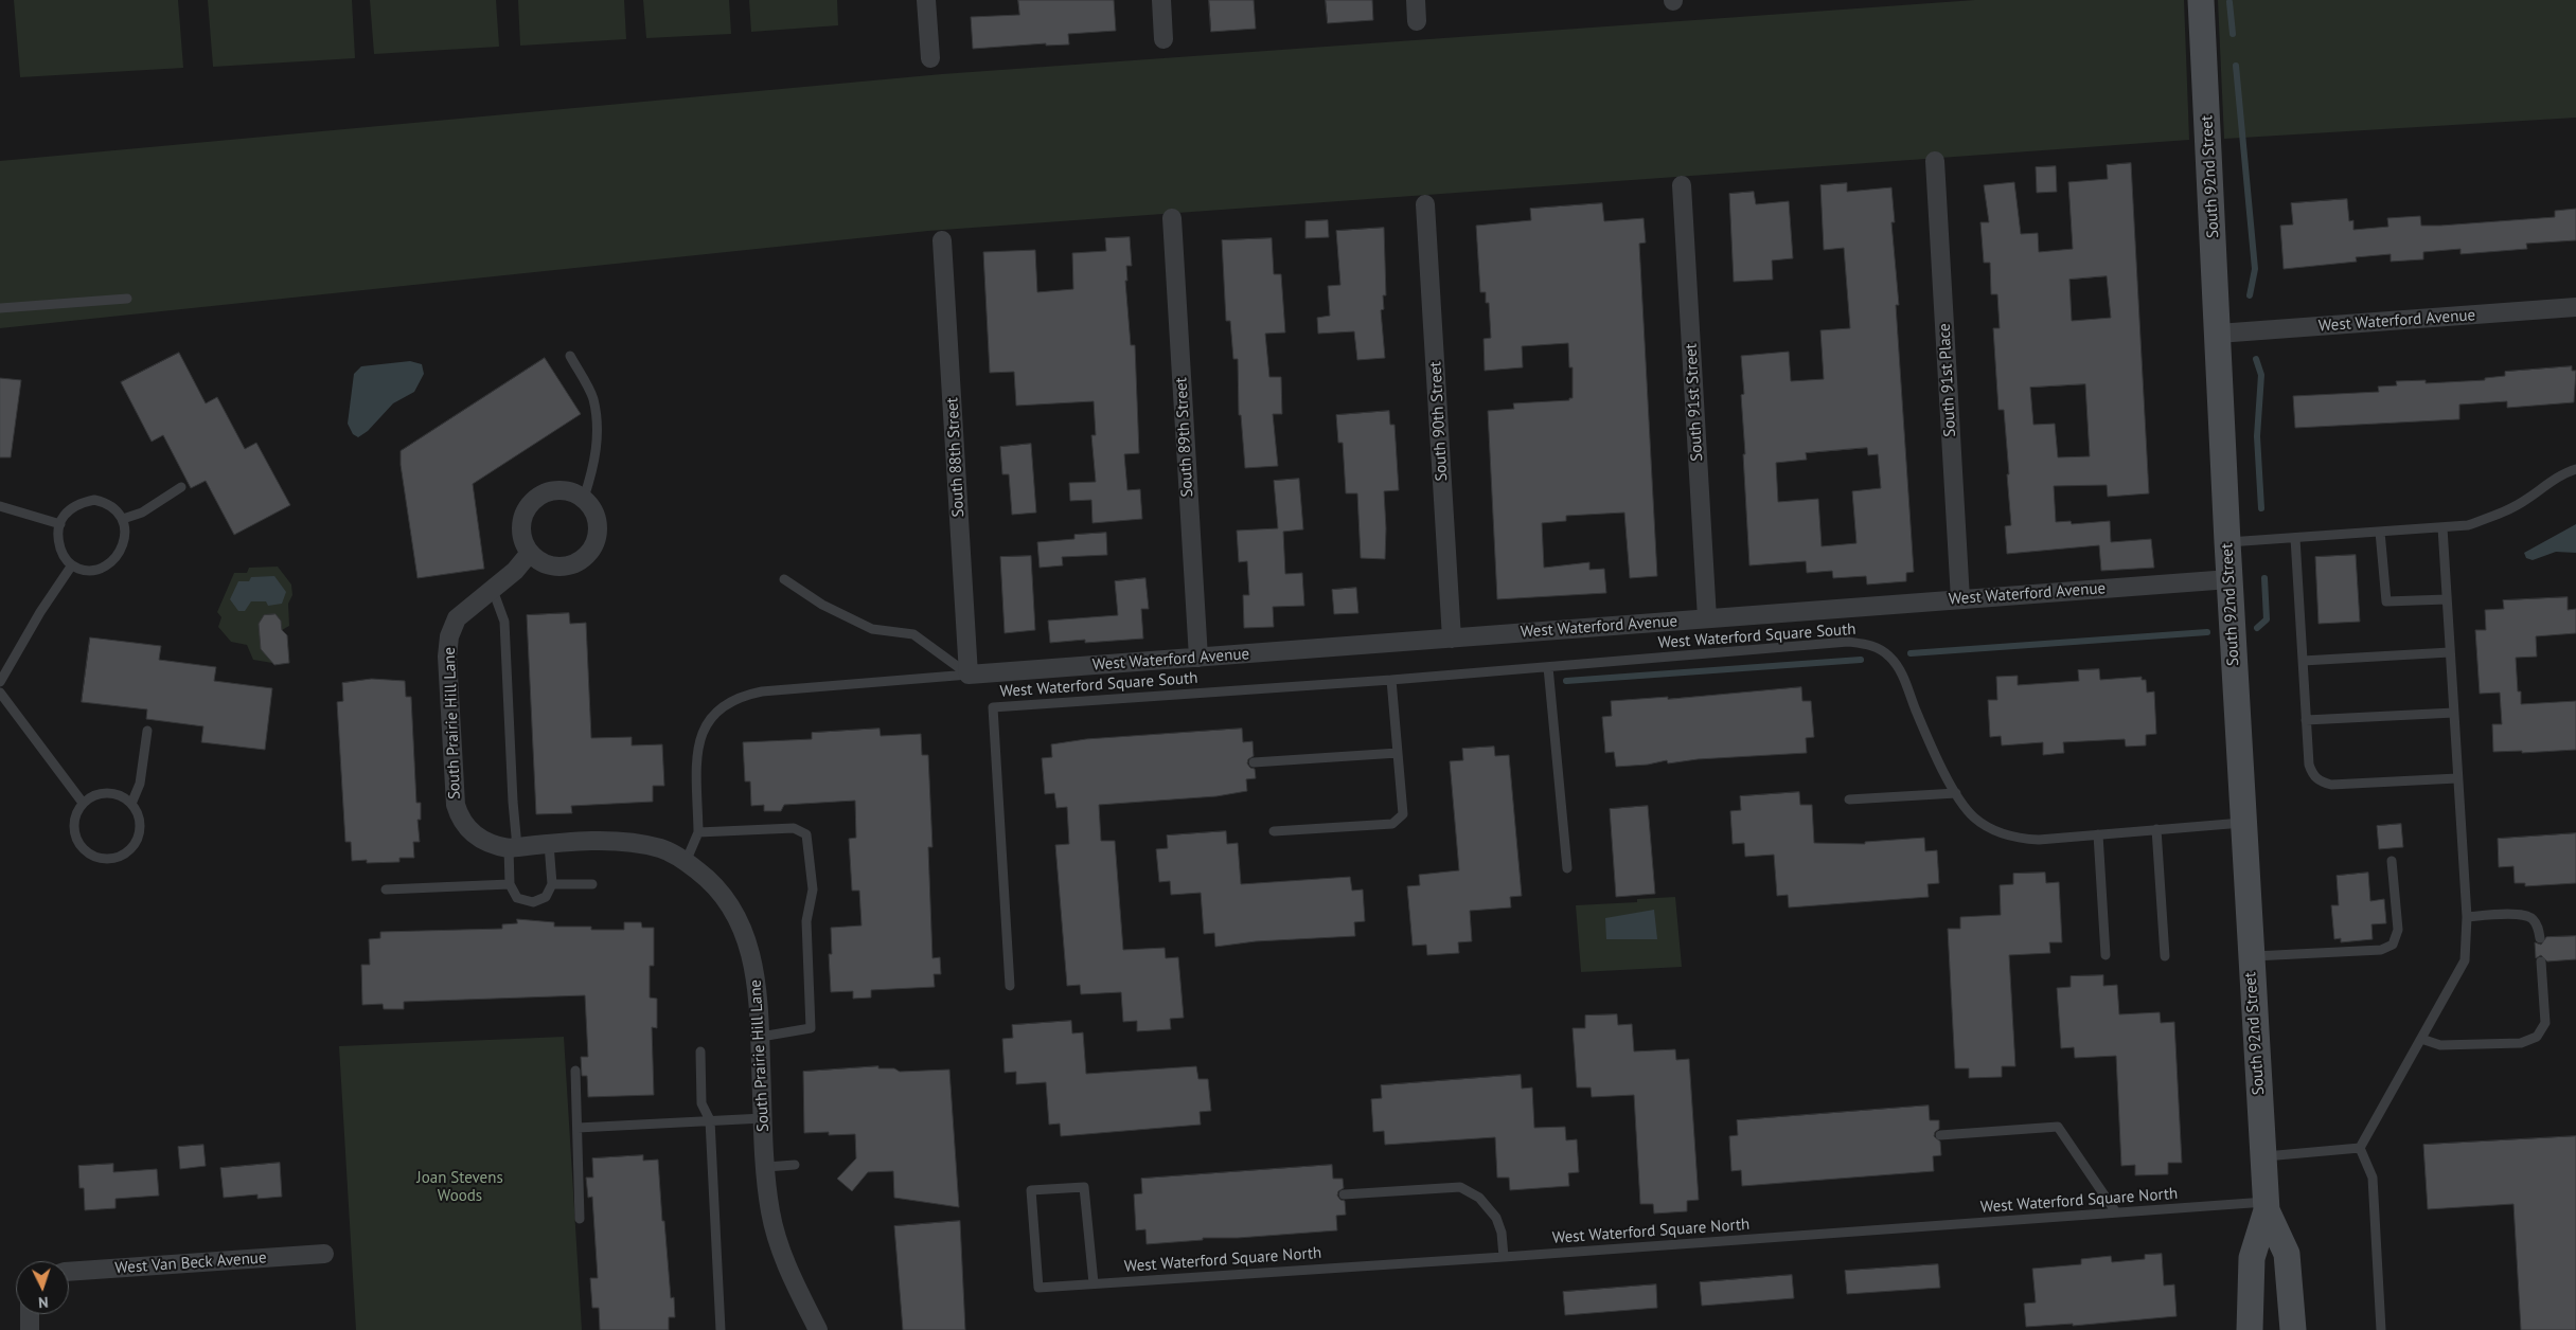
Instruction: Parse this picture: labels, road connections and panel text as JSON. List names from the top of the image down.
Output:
{
  "streets": {
    "main road": ["South 92nd Street"],
    "street": [
      "West Waterford Avenue",
      "South 91st Place",
      "South 91st Street",
      "South 90th Street",
      "South 89th Street",
      "South 88th Street",
      "South Prairie Hill Lane",
      "West Van Beck Avenue"
    ],
    "lane": ["West Waterford Square South", "West Waterford Square North"]
  },
  "crossings": [
    ["South 92nd Street", "West Waterford Avenue"],
    ["South 92nd Street", "West Waterford Square South"],
    ["South 92nd Street", "West Waterford Square North"],
    ["West Waterford Avenue", "South 91st Place"],
    ["West Waterford Avenue", "South 91st Street"],
    ["West Waterford Avenue", "South 90th Street"],
    ["West Waterford Avenue", "South 89th Street"],
    ["West Waterford Avenue", "South 88th Street"]
  ],
  "parks": ["Joan Stevens Woods"],
  "north": "bottom"
}
